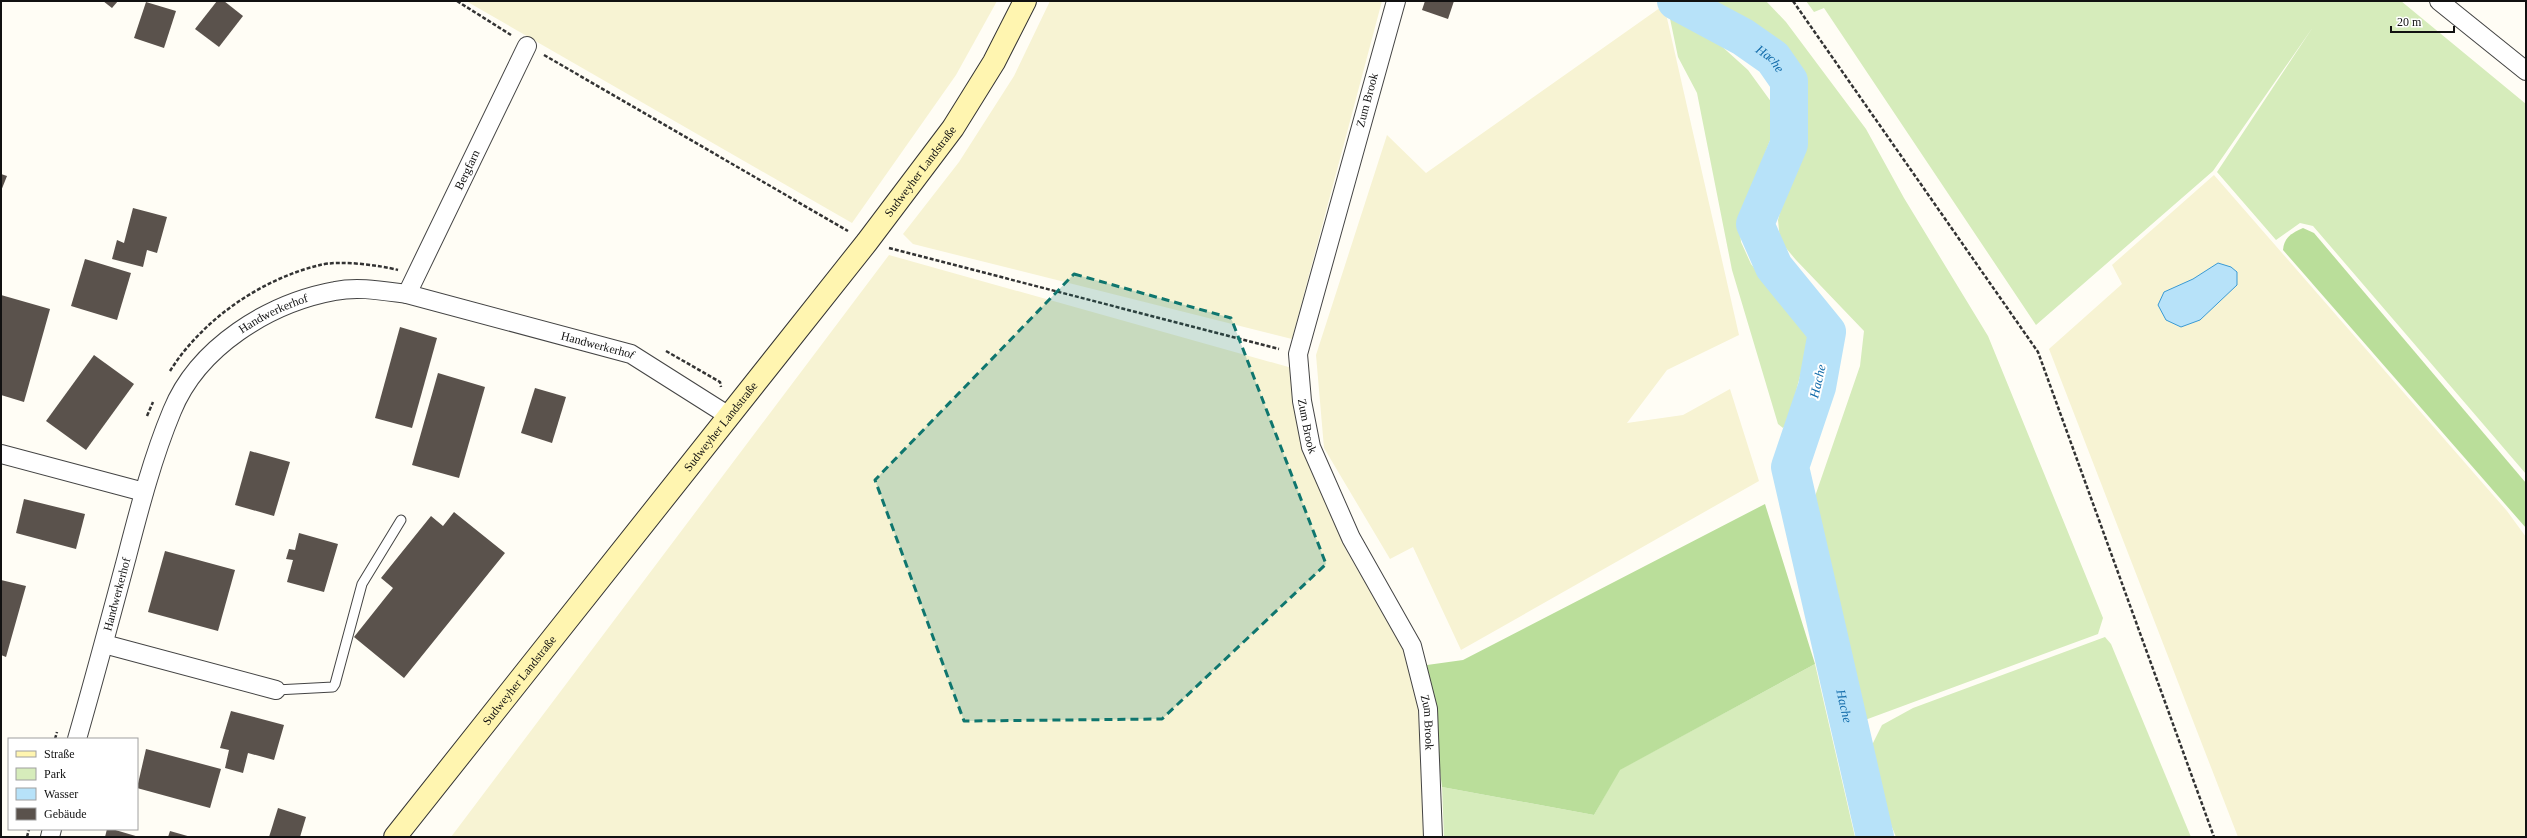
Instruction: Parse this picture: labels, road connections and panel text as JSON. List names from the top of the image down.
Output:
{
  "streets": {
    "main road": ["Sudweyher Landstraße"],
    "street": ["Zum Brook", "Bergfarn", "Handwerkerhof"]
  },
  "crossings": [
    ["Bergfarn", "Handwerkerhof"],
    ["Sudweyher Landstraße", "Handwerkerhof"]
  ],
  "water": ["Hache"],
  "legend": [
    "Straße",
    "Park",
    "Wasser",
    "Gebäude"
  ],
  "scale_bar": "20 m"
}
